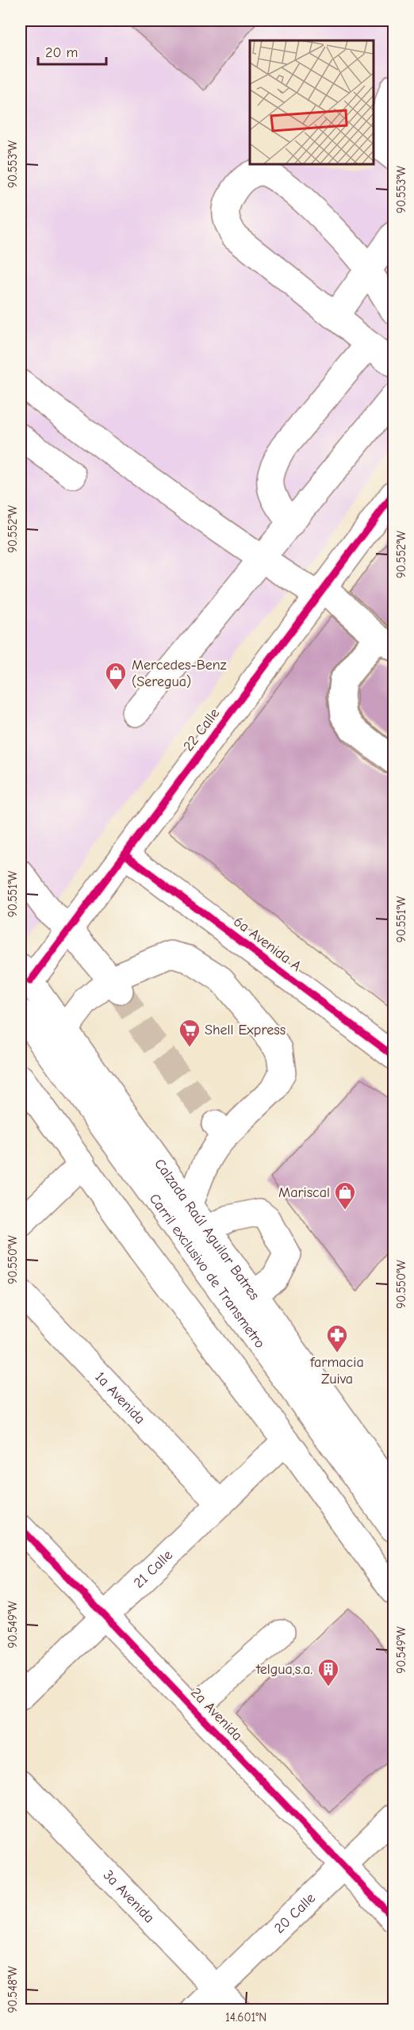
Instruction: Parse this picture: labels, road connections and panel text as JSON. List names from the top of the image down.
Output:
{
  "streets": {
    "main road": [
      "22 Calle",
      "6a Avenida A",
      "Calzada Raúl Aguilar Batres",
      "Carril exclusivo de Transmetro",
      "1a Avenida",
      "21 Calle",
      "2a Avenida",
      "3a Avenida",
      "20 Calle"
    ]
  },
  "crossings": [
    ["22 Calle", "6a Avenida A"],
    ["22 Calle", "Calzada Raúl Aguilar Batres"],
    ["1a Avenida", "21 Calle"],
    ["21 Calle", "2a Avenida"],
    ["2a Avenida", "20 Calle"],
    ["3a Avenida", "20 Calle"]
  ],
  "places": {
    "shop": ["Mercedes-Benz (Seregua)", "Mariscal"],
    "supermarket": ["Shell Express"],
    "pharmacy": ["farmacia Zuiva"],
    "building": ["telgua,s.a."]
  },
  "scale_bar": "20 m",
  "coordinates": [
    "90.553°W",
    "90.552°W",
    "90.551°W",
    "90.550°W",
    "90.549°W",
    "90.548°W",
    "14.601°N"
  ]
}
